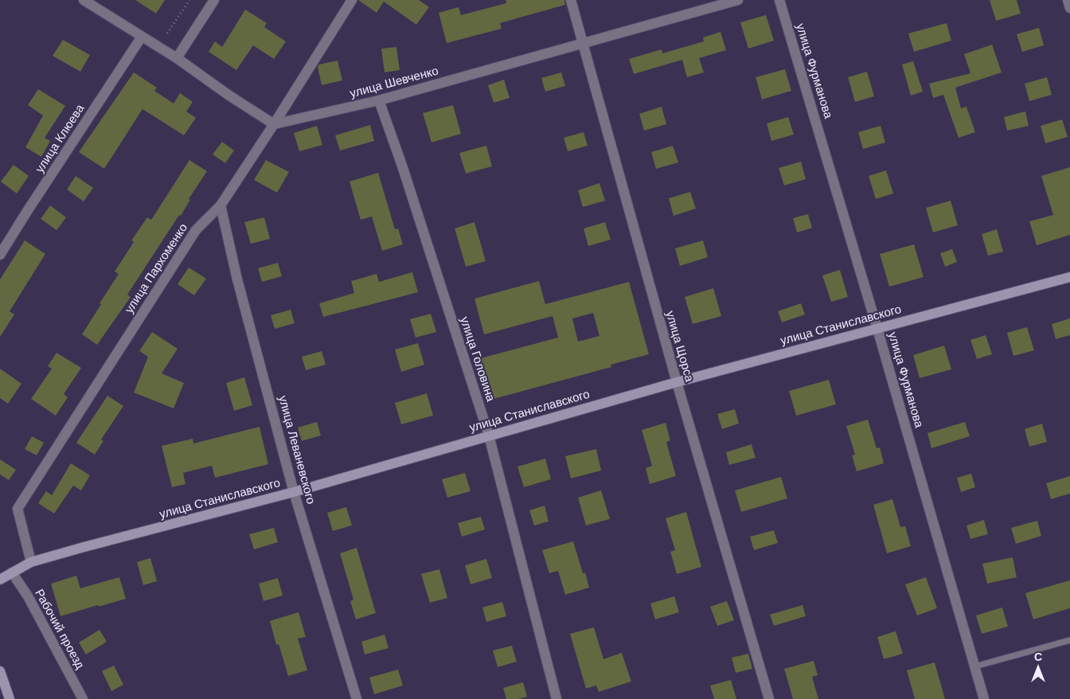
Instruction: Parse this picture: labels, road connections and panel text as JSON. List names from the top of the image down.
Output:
{
  "streets": {
    "street": [
      "улица Фурманова",
      "улица Шевченко",
      "улица Клюева",
      "улица Пархоменко",
      "улица Станиславского",
      "улица Щорса",
      "улица Головина",
      "улица Леваневского",
      "Рабочий проезд"
    ]
  },
  "crossings": [
    ["улица Фурманова", "улица Станиславского"],
    ["улица Шевченко", "улица Пархоменко"],
    ["улица Шевченко", "улица Щорса"],
    ["улица Шевченко", "улица Головина"],
    ["улица Пархоменко", "улица Станиславского"],
    ["улица Пархоменко", "улица Леваневского"],
    ["улица Станиславского", "улица Щорса"],
    ["улица Станиславского", "улица Головина"],
    ["улица Станиславского", "улица Леваневского"],
    ["улица Станиславского", "Рабочий проезд"]
  ],
  "north": "top"
}
